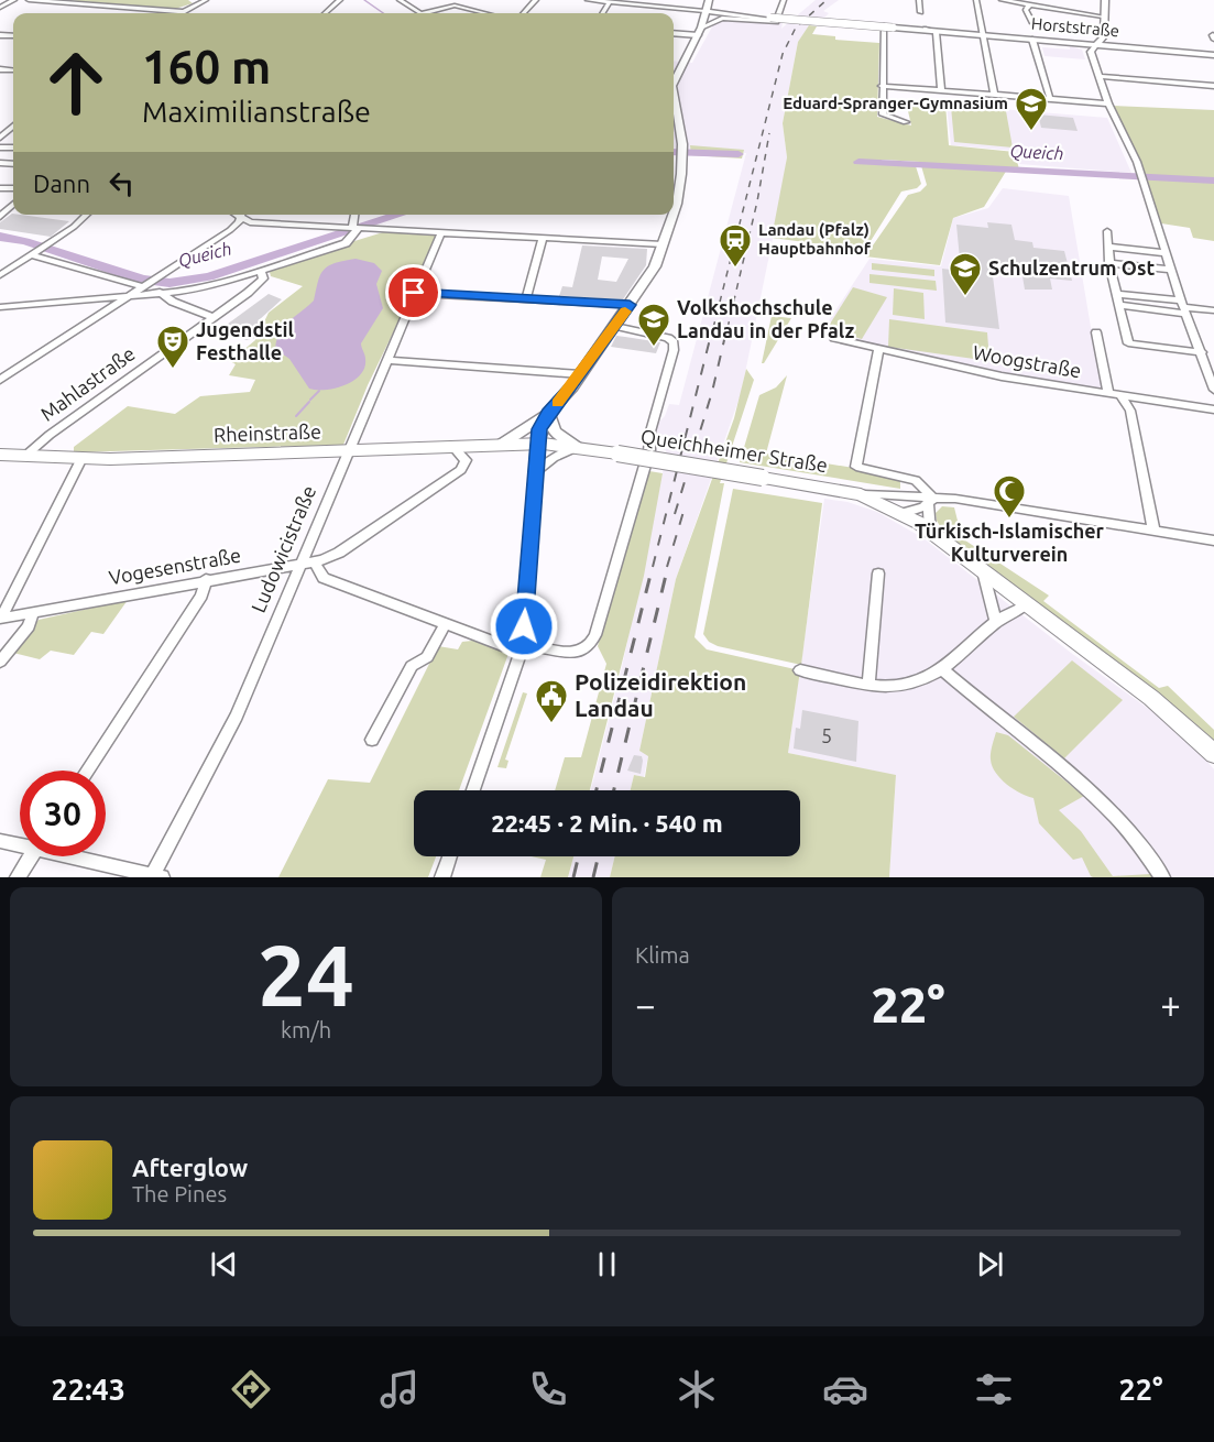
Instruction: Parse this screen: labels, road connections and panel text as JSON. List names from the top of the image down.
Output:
{
  "streets": {
    "main road": ["Rheinstraße", "Queichheimer Straße"],
    "street": [
      "Horststraße",
      "Woogstraße",
      "Mahlastraße",
      "Ludowicistraße",
      "Vogesenstraße"
    ]
  },
  "crossings": [
    ["Mahlastraße", "Rheinstraße"],
    ["Rheinstraße", "Queichheimer Straße"],
    ["Rheinstraße", "Ludowicistraße"],
    ["Rheinstraße", "Vogesenstraße"],
    ["Ludowicistraße", "Vogesenstraße"]
  ],
  "water": ["Queich"],
  "places": {
    "school or university": ["Eduard-Spranger-Gymnasium", "Schulzentrum Ost", "Volkshochschule Landau in der Pfalz"],
    "station": ["Landau (Pfalz) Hauptbahnhof"],
    "theatre": ["Jugendstil Festhalle"],
    "mosque": ["Türkisch-Islamischer Kulturverein"],
    "public building": ["Polizeidirektion Landau"]
  },
  "house_numbers": ["5"],
  "page": {
    "turn": ["160 m", "Maximilianstraße"],
    "then": "Dann",
    "limit": "30",
    "trip": "22:45 · 2 Min. · 540 m",
    "tile": [
      ["24", "km/h"],
      "Klima"
    ],
    "heat": ["−", "22°", "+"],
    "song": ["Afterglow", "The Pines"],
    "tabs": ["22:43", "22°"]
  }
}
